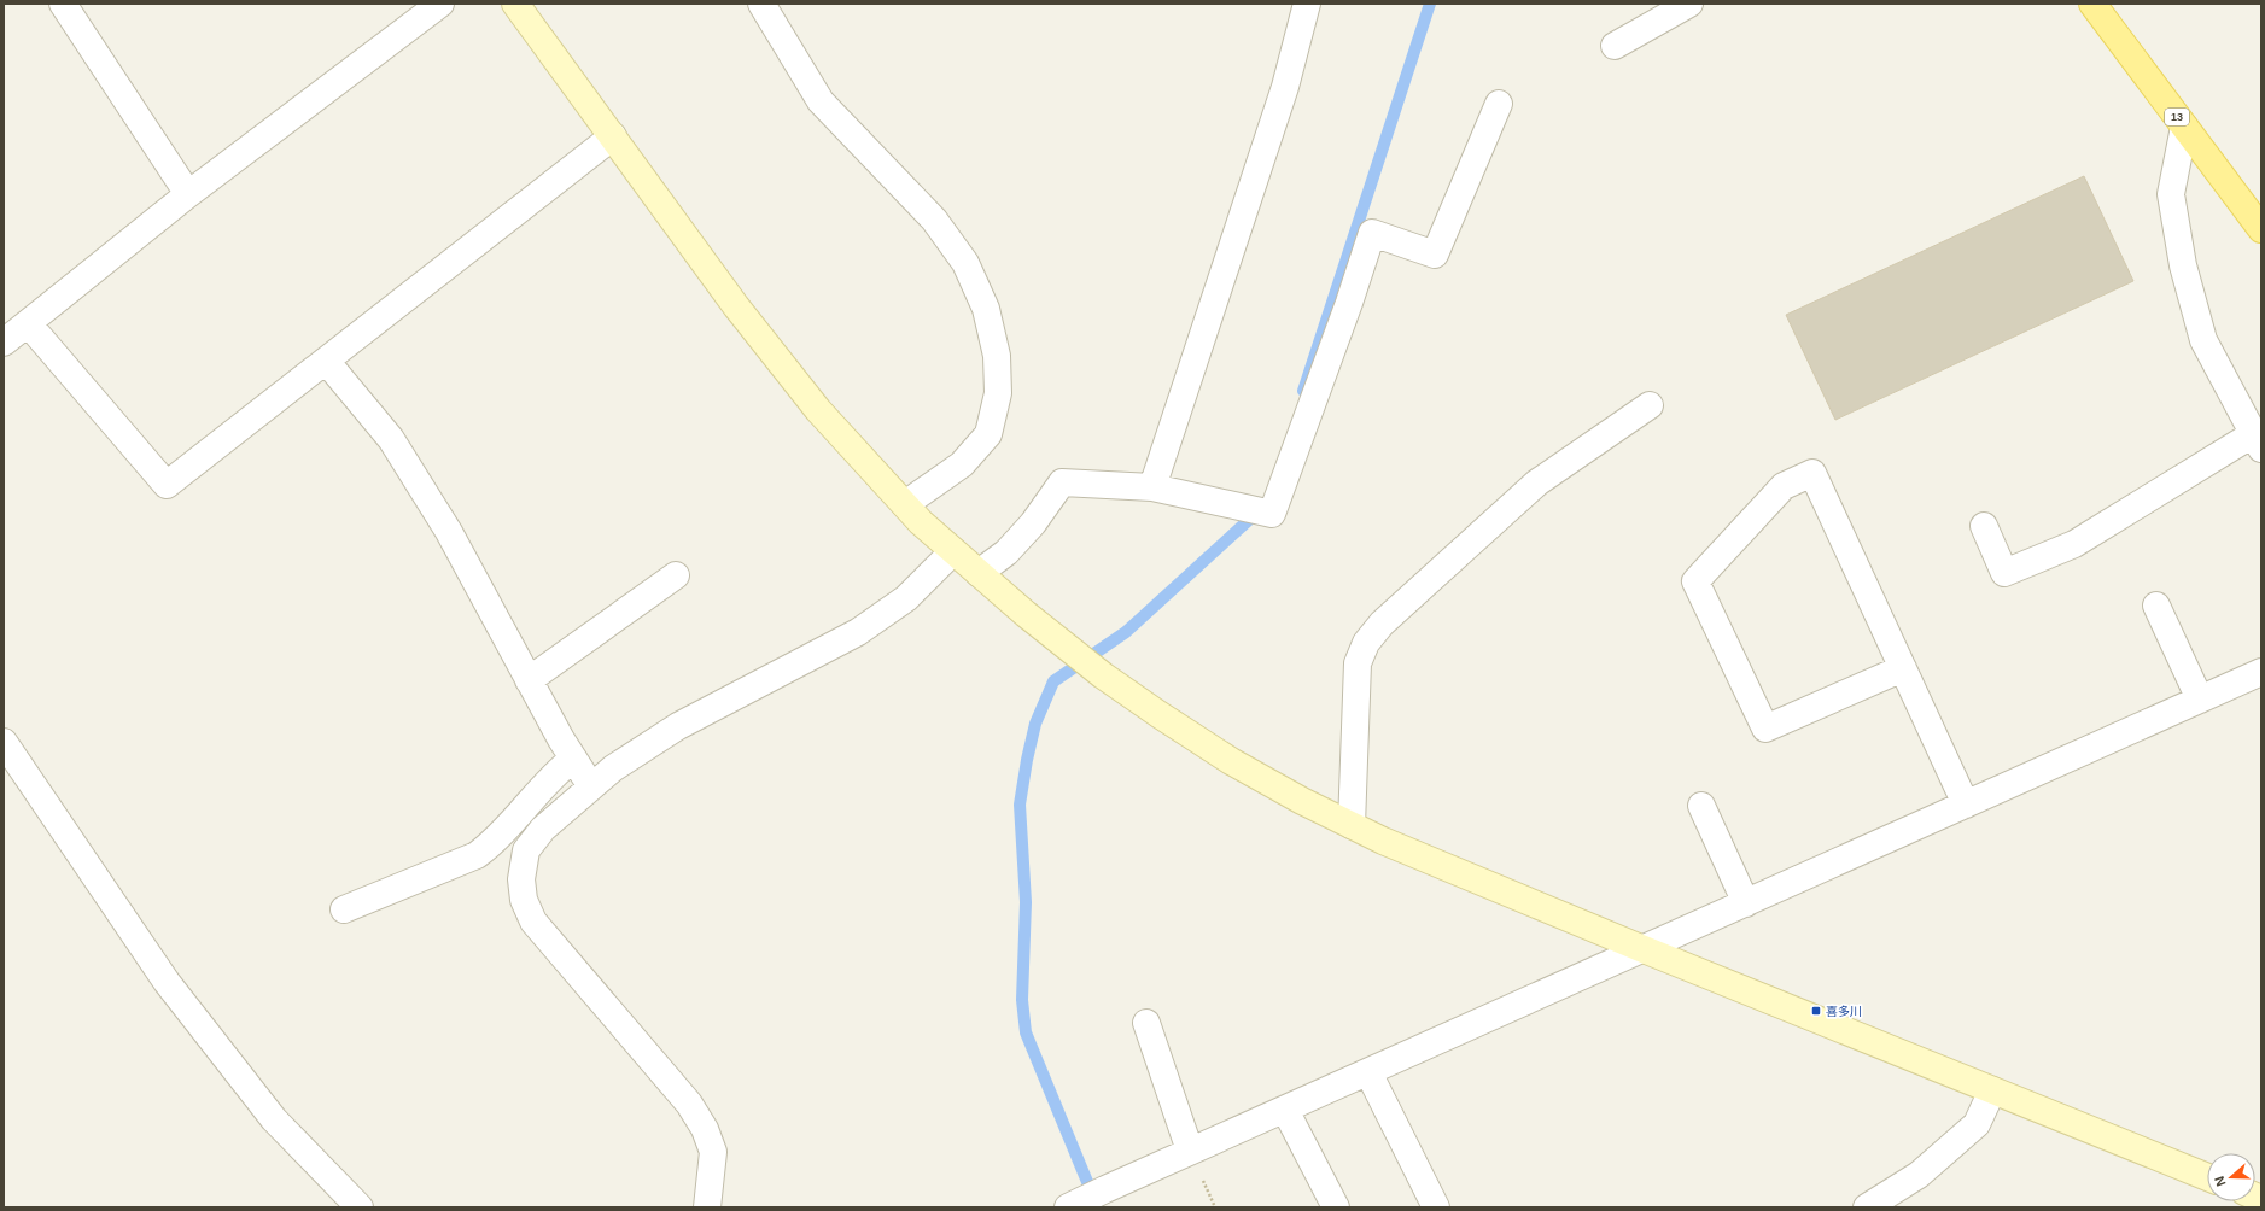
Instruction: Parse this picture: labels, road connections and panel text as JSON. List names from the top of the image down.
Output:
{
  "streets": {
    "main road": ["13"]
  },
  "places": {
    "transit": ["喜多川"]
  },
  "north": "left"
}
